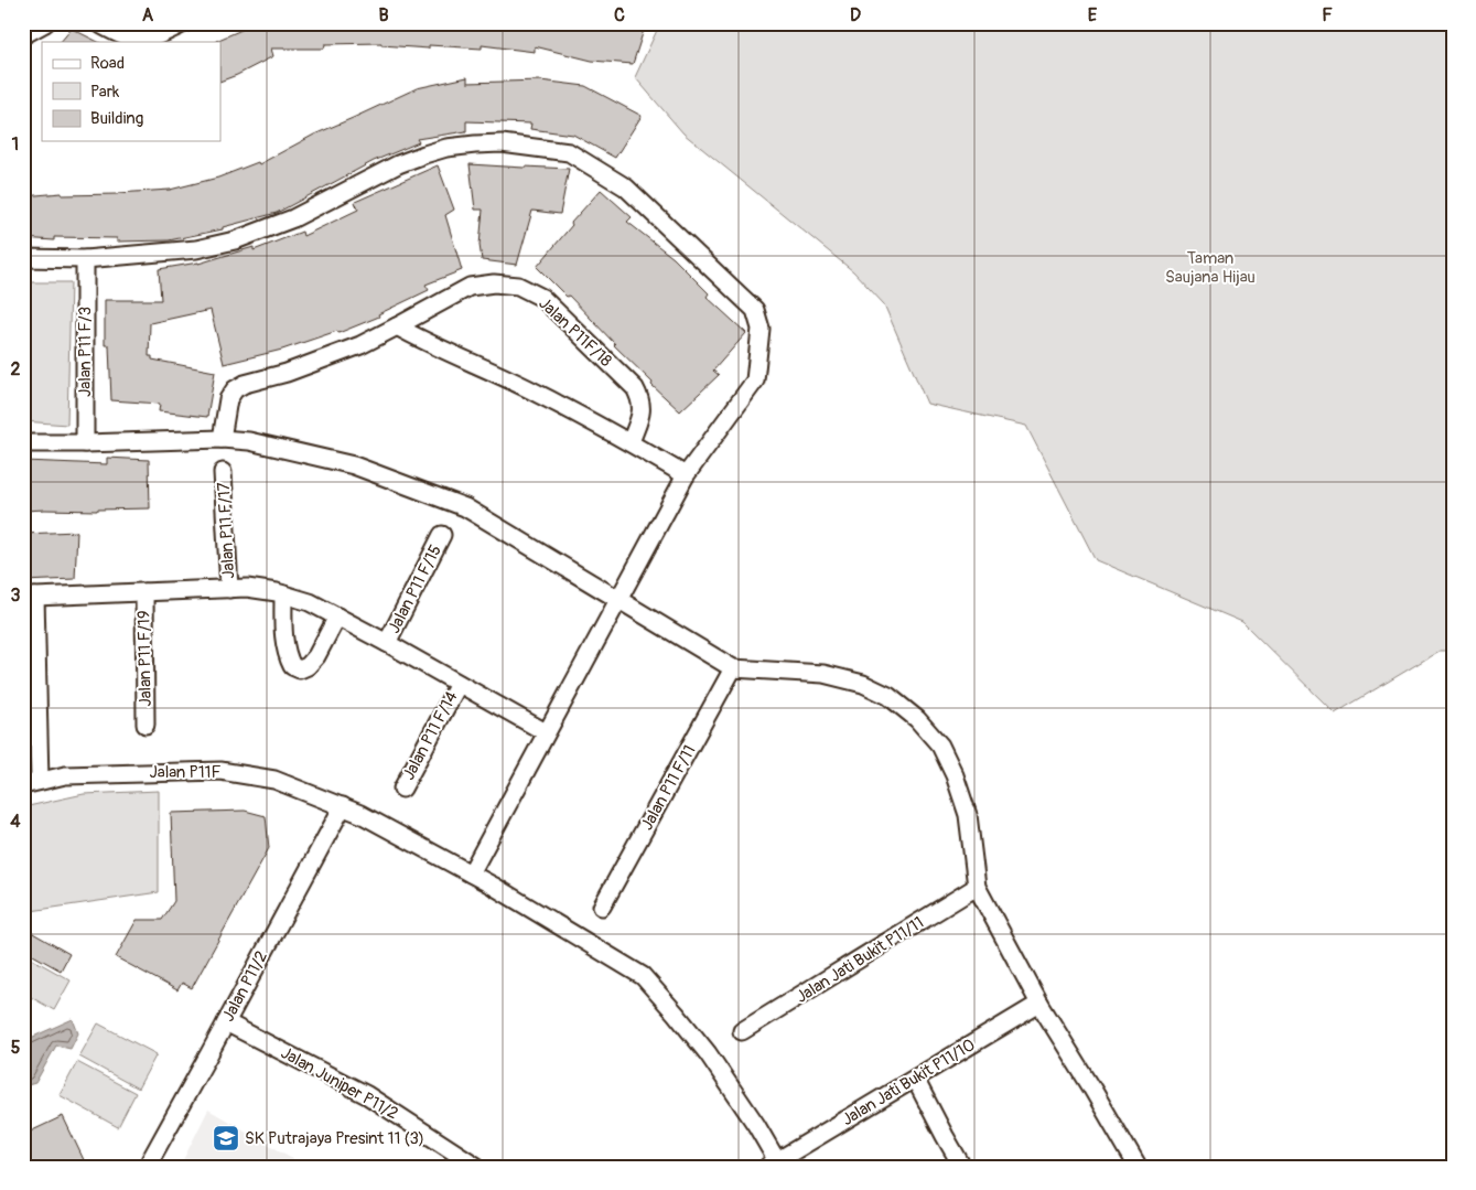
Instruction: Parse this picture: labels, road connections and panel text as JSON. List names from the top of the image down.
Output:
{
  "streets": {
    "street": [
      "Jalan P11F/18",
      "Jalan P11 F/3",
      "Jalan P11 F/17",
      "Jalan P11 F/15",
      "Jalan P11 F/19",
      "Jalan P11 F/14",
      "Jalan P11F",
      "Jalan P11 F/11",
      "Jalan Jati Bukit P11/11",
      "Jalan P11/2",
      "Jalan Jati Bukit P11/10",
      "Jalan Juniper P11/2"
    ]
  },
  "crossings": [
    ["Jalan P11F", "Jalan P11/2"],
    ["Jalan P11F", "Jalan Jati Bukit P11/10"],
    ["Jalan P11/2", "Jalan Juniper P11/2"]
  ],
  "parks": ["Taman Saujana Hijau"],
  "places": {
    "school or university": ["SK Putrajaya Presint 11 (3)"]
  },
  "legend": ["Road", "Park", "Building"],
  "grid": {
    "columns": [
      "A",
      "B",
      "C",
      "D",
      "E",
      "F"
    ],
    "rows": [
      "1",
      "2",
      "3",
      "4",
      "5"
    ]
  }
}
